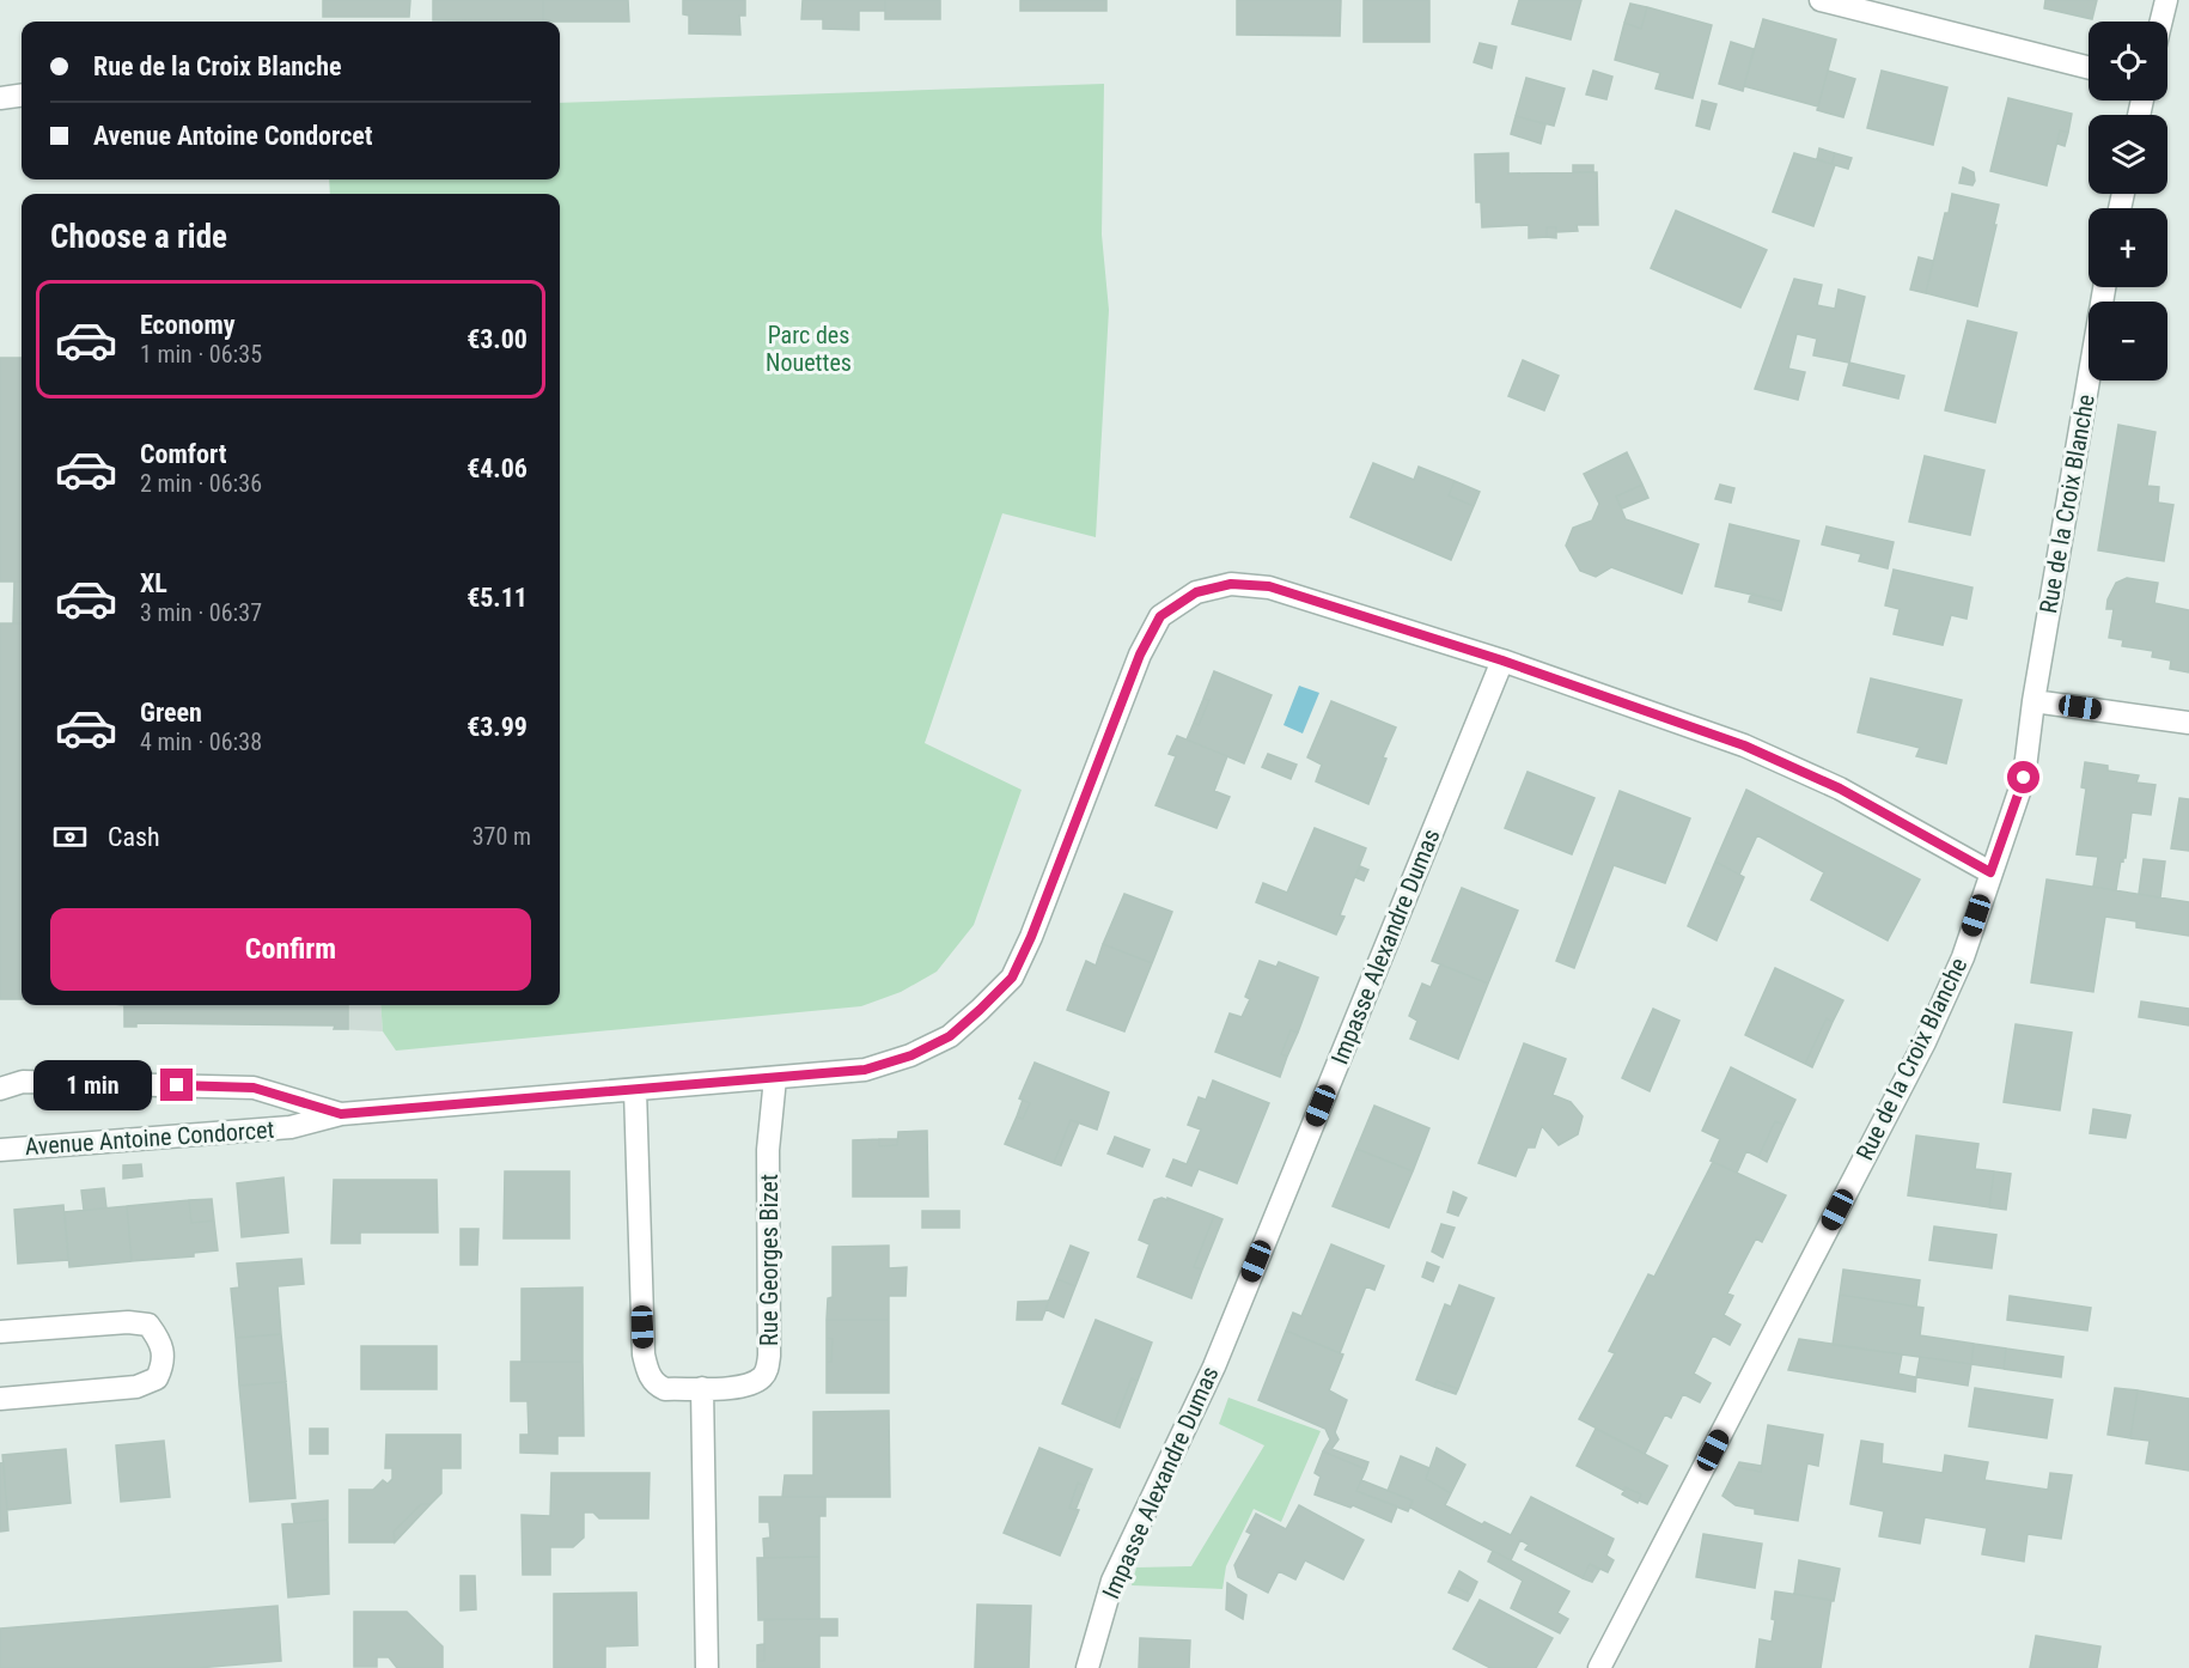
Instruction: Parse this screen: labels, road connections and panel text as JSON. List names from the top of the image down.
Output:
{
  "streets": {
    "street": [
      "Rue de la Croix Blanche",
      "Impasse Alexandre Dumas",
      "Avenue Antoine Condorcet",
      "Rue Georges Bizet"
    ]
  },
  "crossings": [
    ["Rue de la Croix Blanche", "Avenue Antoine Condorcet"],
    ["Impasse Alexandre Dumas", "Avenue Antoine Condorcet"],
    ["Avenue Antoine Condorcet", "Rue Georges Bizet"]
  ],
  "parks": ["Parc des Nouettes"],
  "page": {
    "map_buttons": ["+", "−"],
    "banner": ["Rue de la Croix Blanche", "Avenue Antoine Condorcet"],
    "heading": "Choose a ride",
    "list": [
      {
        "name": "Economy",
        "note": "1 min · 06:35",
        "value": "€3.00"
      },
      {
        "name": "Comfort",
        "note": "2 min · 06:36",
        "value": "€4.06"
      },
      {
        "name": "XL",
        "note": "3 min · 06:37",
        "value": "€5.11"
      },
      {
        "name": "Green",
        "note": "4 min · 06:38",
        "value": "€3.99"
      }
    ],
    "pay": ["Cash", "370 m"],
    "buttons": "Confirm",
    "bubble": "1 min"
  }
}
